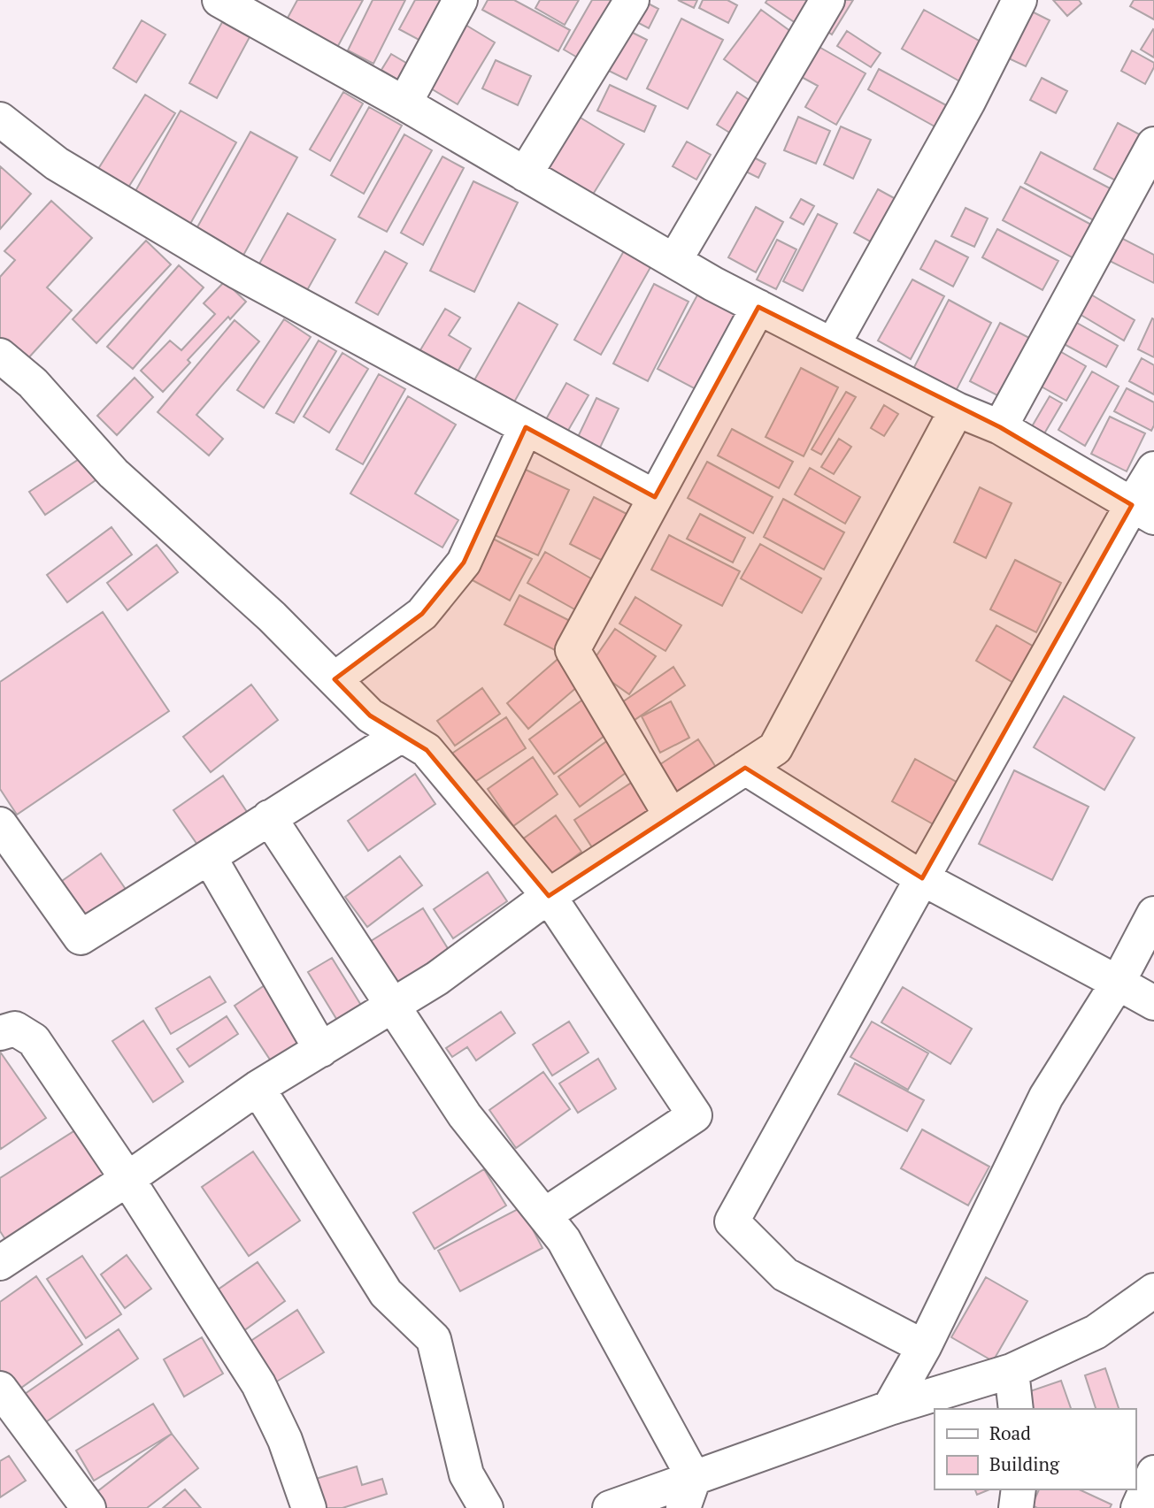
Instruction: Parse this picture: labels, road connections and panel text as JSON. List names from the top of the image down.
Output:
{
  "legend": ["Road", "Building"]
}
